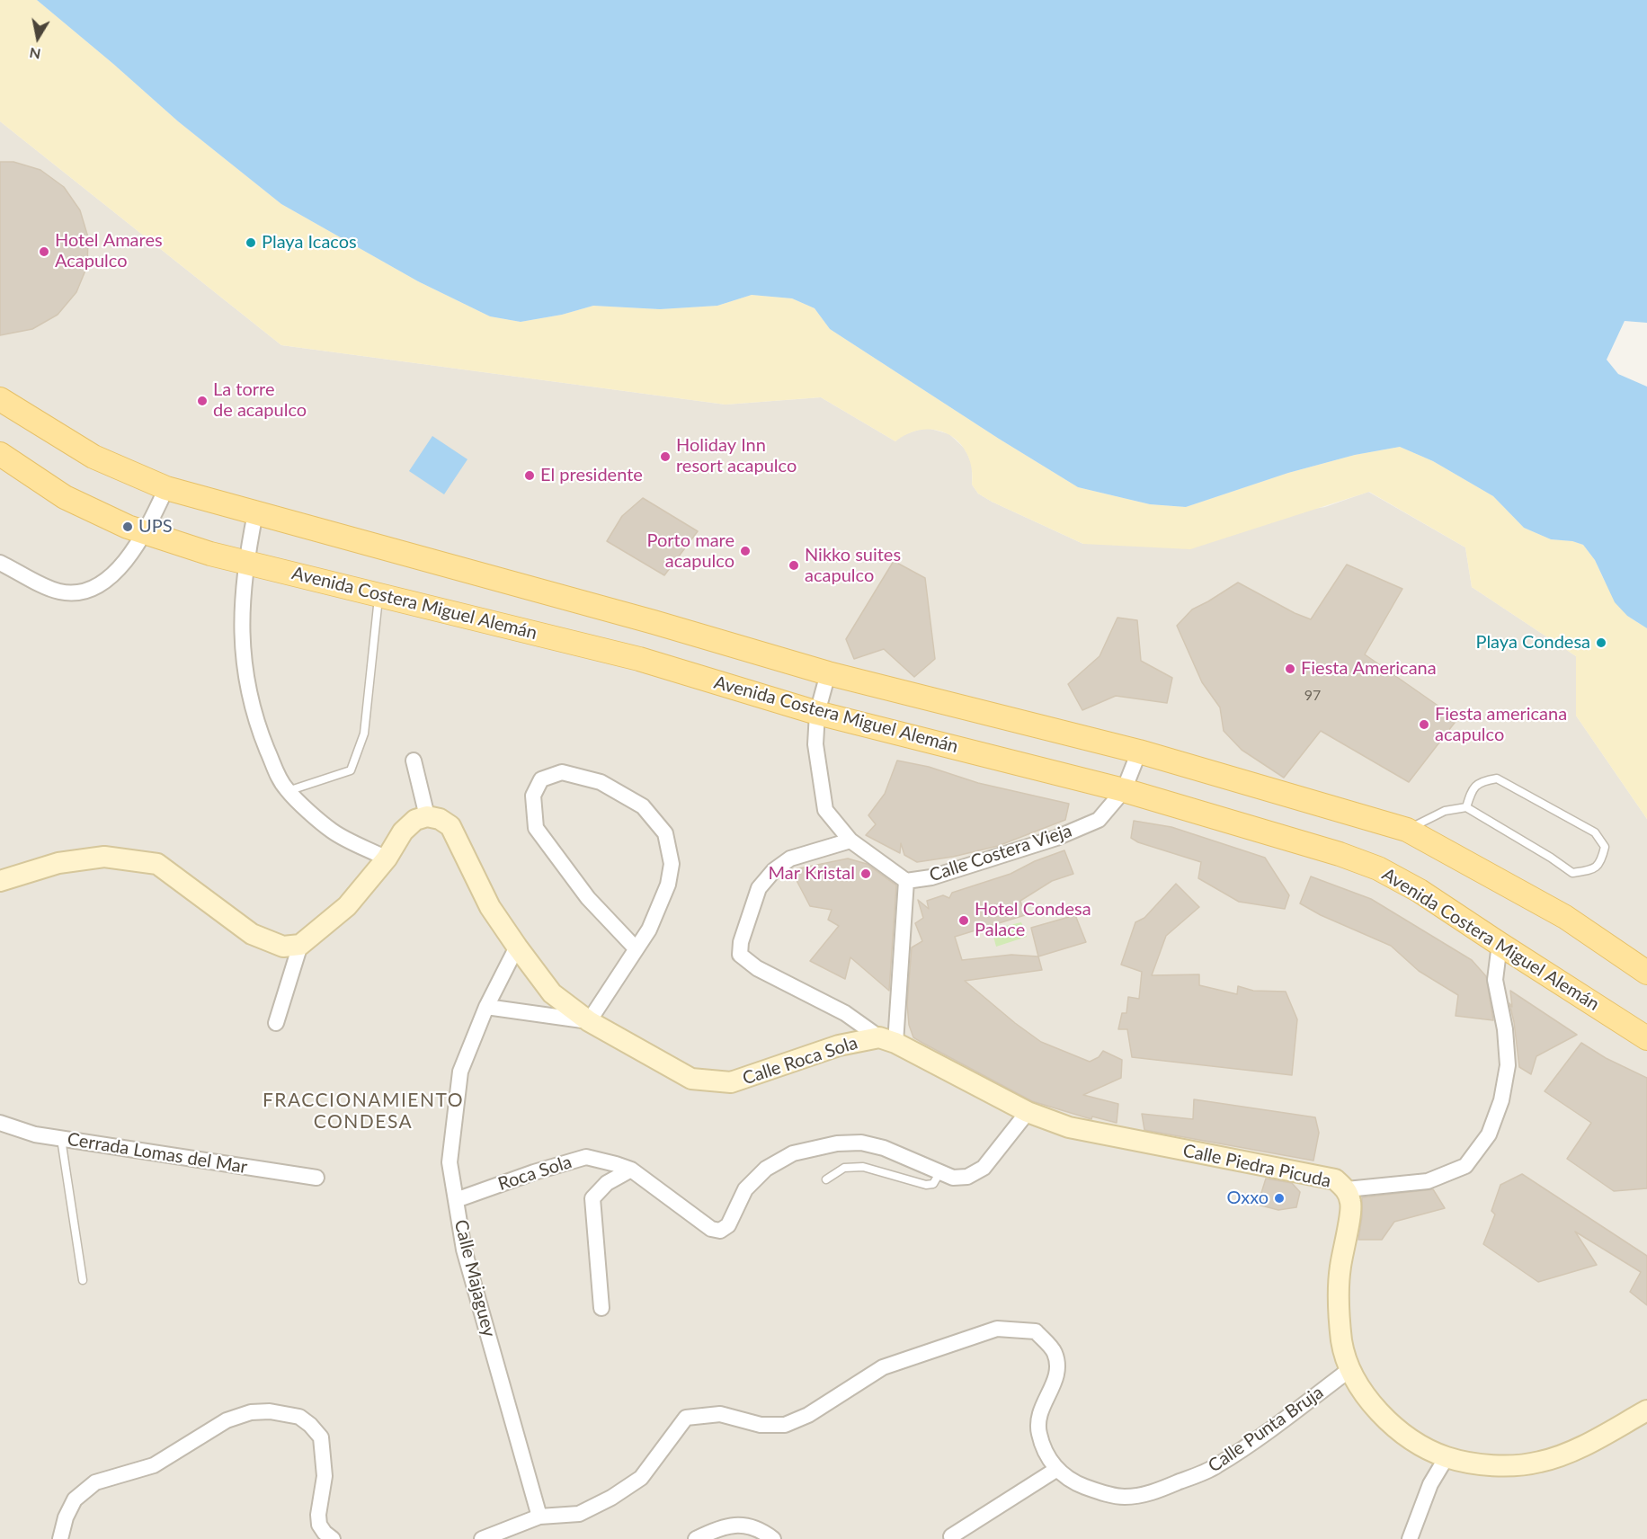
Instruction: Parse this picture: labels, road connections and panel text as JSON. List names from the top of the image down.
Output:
{
  "streets": {
    "main road": ["Avenida Costera Miguel Alemán", "Calle Roca Sola", "Calle Piedra Picuda"],
    "street": [
      "Calle Costera Vieja",
      "Cerrada Lomas del Mar",
      "Roca Sola",
      "Calle Majaguey",
      "Calle Punta Bruja"
    ]
  },
  "crossings": [
    ["Avenida Costera Miguel Alemán", "Calle Costera Vieja"],
    ["Avenida Costera Miguel Alemán", "Calle Piedra Picuda"],
    ["Calle Costera Vieja", "Calle Piedra Picuda"],
    ["Calle Roca Sola", "Calle Piedra Picuda"],
    ["Calle Roca Sola", "Calle Majaguey"],
    ["Roca Sola", "Calle Majaguey"],
    ["Calle Majaguey", "Calle Punta Bruja"]
  ],
  "districts": ["FRACCIONAMIENTO CONDESA"],
  "places": [
    "Playa Icacos",
    "Hotel Amares Acapulco",
    "La torre de acapulco",
    "Holiday Inn resort acapulco",
    "El presidente",
    "UPS",
    "Porto mare acapulco",
    "Nikko suites acapulco",
    "Playa Condesa",
    "Fiesta Americana",
    "Fiesta americana acapulco",
    "Mar Kristal",
    "Hotel Condesa Palace",
    "Oxxo"
  ],
  "house_numbers": ["97"],
  "north": "bottom"
}
